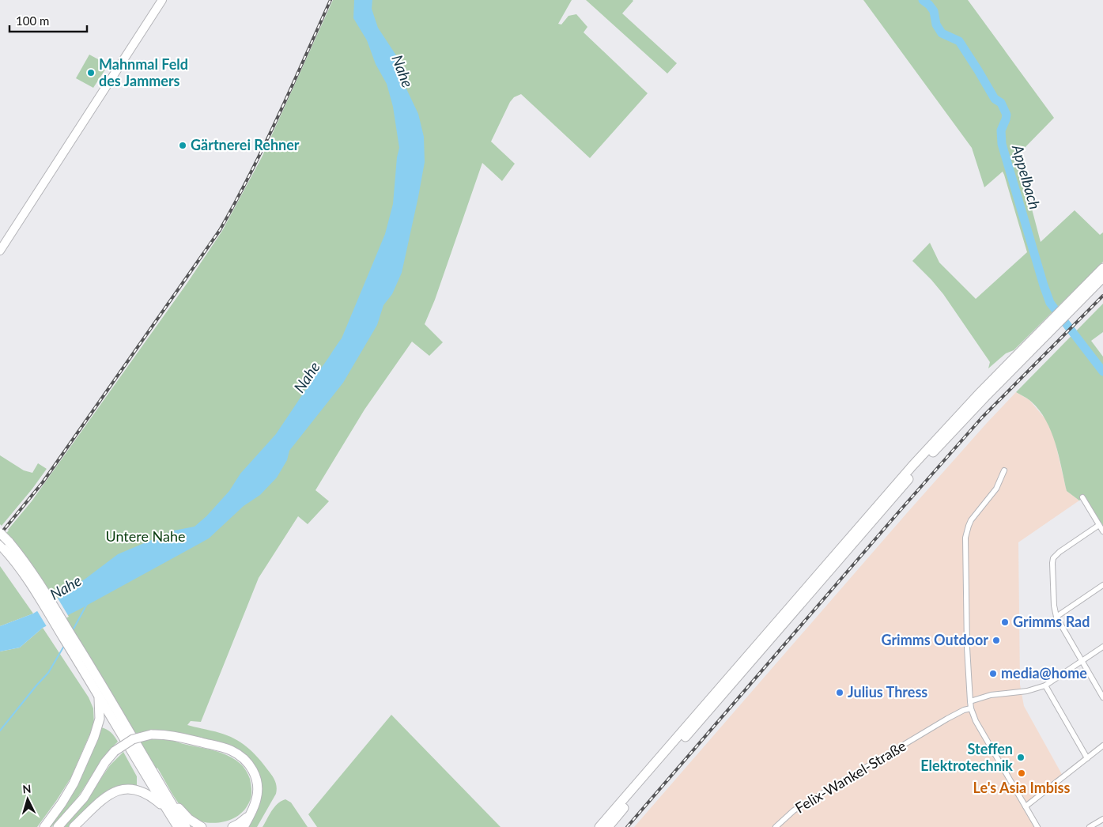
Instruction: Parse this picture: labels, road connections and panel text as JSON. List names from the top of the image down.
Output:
{
  "streets": {
    "street": ["Felix-Wankel-Straße"]
  },
  "water": ["Nahe", "Appelbach"],
  "parks": ["Untere Nahe"],
  "places": [
    "Mahnmal Feld des Jammers",
    "Gärtnerei Rehner",
    "Grimms Rad",
    "Grimms Outdoor",
    "media@home",
    "Julius Thress",
    "Steffen Elektrotechnik",
    "Le's Asia Imbiss"
  ],
  "scale_bar": "100 m",
  "north": "top"
}
